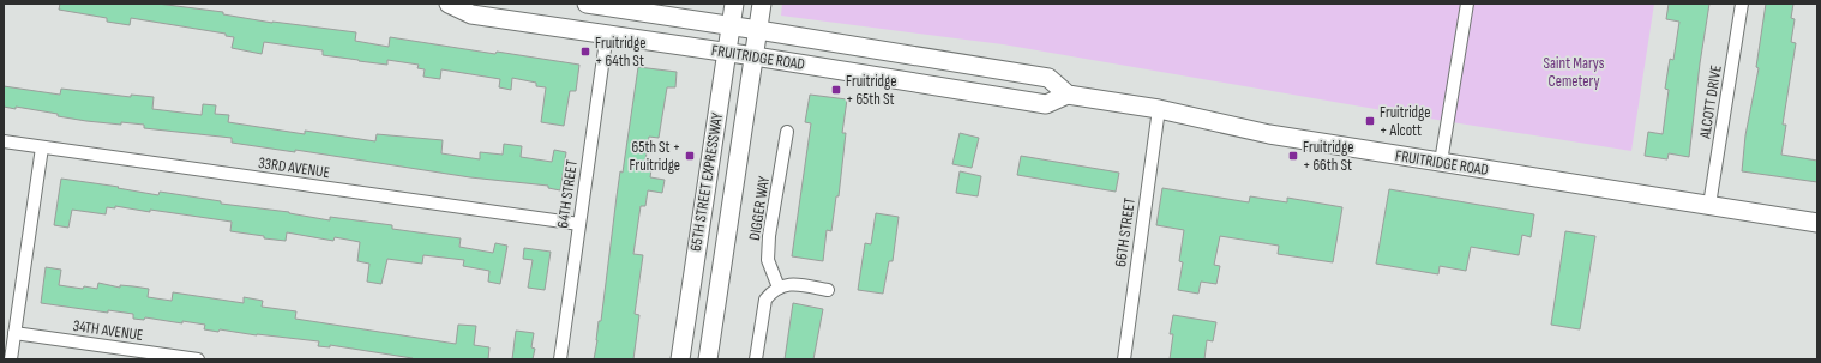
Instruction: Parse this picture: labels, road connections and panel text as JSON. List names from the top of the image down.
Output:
{
  "streets": {
    "main road": ["FRUITRIDGE ROAD", "65TH STREET EXPRESSWAY"],
    "street": [
      "ALCOTT DRIVE",
      "33RD AVENUE",
      "64TH STREET",
      "DIGGER WAY",
      "66TH STREET",
      "34TH AVENUE"
    ]
  },
  "crossings": [
    ["FRUITRIDGE ROAD", "ALCOTT DRIVE"],
    ["FRUITRIDGE ROAD", "65TH STREET EXPRESSWAY"],
    ["FRUITRIDGE ROAD", "64TH STREET"],
    ["FRUITRIDGE ROAD", "66TH STREET"],
    ["33RD AVENUE", "64TH STREET"]
  ],
  "parks": ["Saint Marys Cemetery"],
  "places": {
    "transit": [
      "Fruitridge + 64th St",
      "Fruitridge + 65th St",
      "Fruitridge + Alcott",
      "65th St + Fruitridge",
      "Fruitridge + 66th St"
    ]
  }
}
